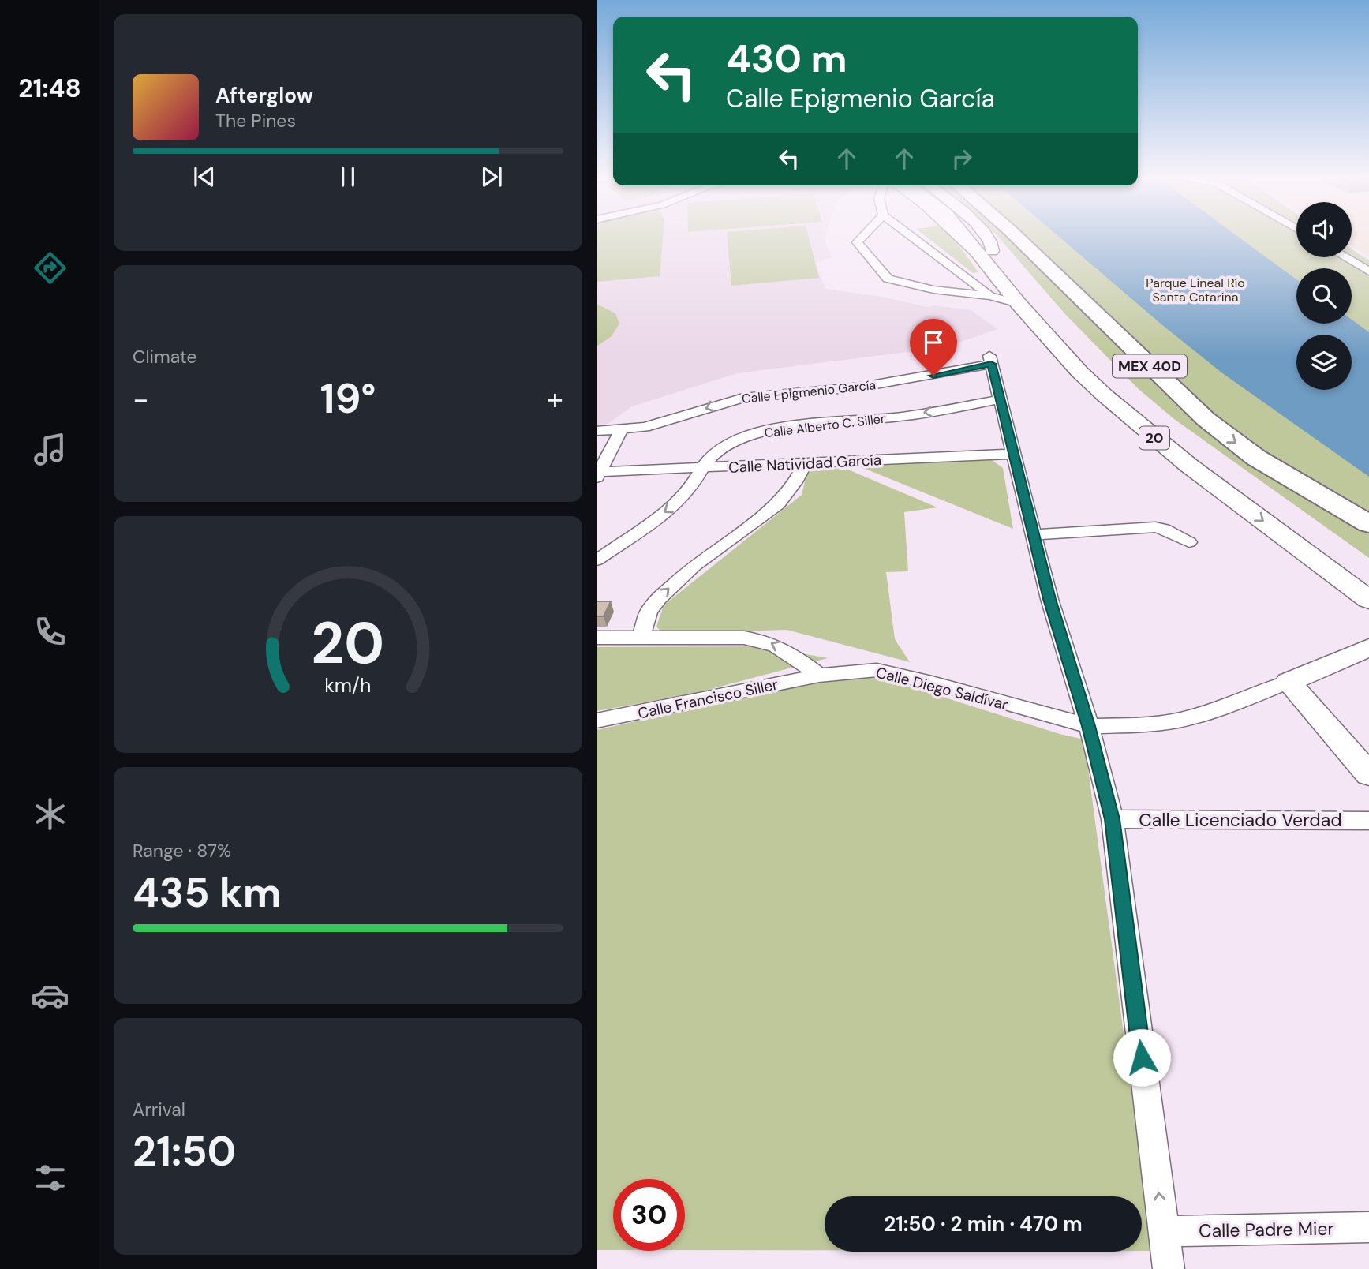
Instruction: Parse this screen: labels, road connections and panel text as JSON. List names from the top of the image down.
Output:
{
  "streets": {
    "highway": ["MEX 40D"],
    "main road": ["20"],
    "street": [
      "Calle Epigmenio García",
      "Calle Alberto C. Siller",
      "Calle Natividad García",
      "Calle Diego Saldívar",
      "Calle Francisco Siller",
      "Calle Licenciado Verdad",
      "Calle Padre Mier"
    ]
  },
  "crossings": [
    ["Calle Epigmenio García", "Calle Alberto C. Siller"],
    ["Calle Alberto C. Siller", "Calle Natividad García"],
    ["Calle Diego Saldívar", "Calle Francisco Siller"]
  ],
  "one_way": ["Calle Epigmenio García", "Calle Alberto C. Siller"],
  "parks": ["Parque Lineal Río Santa Catarina"],
  "page": {
    "tabs": "21:48",
    "turn": ["430 m", "Calle Epigmenio García"],
    "song": ["Afterglow", "The Pines"],
    "tile": [
      "Climate",
      ["Range · 87%", "435 km"],
      ["Arrival", "21:50"]
    ],
    "heat": ["−", "19°", "+"],
    "limit": "30",
    "trip": "21:50 · 2 min · 470 m",
    "gauge": ["20", "km/h"]
  }
}
